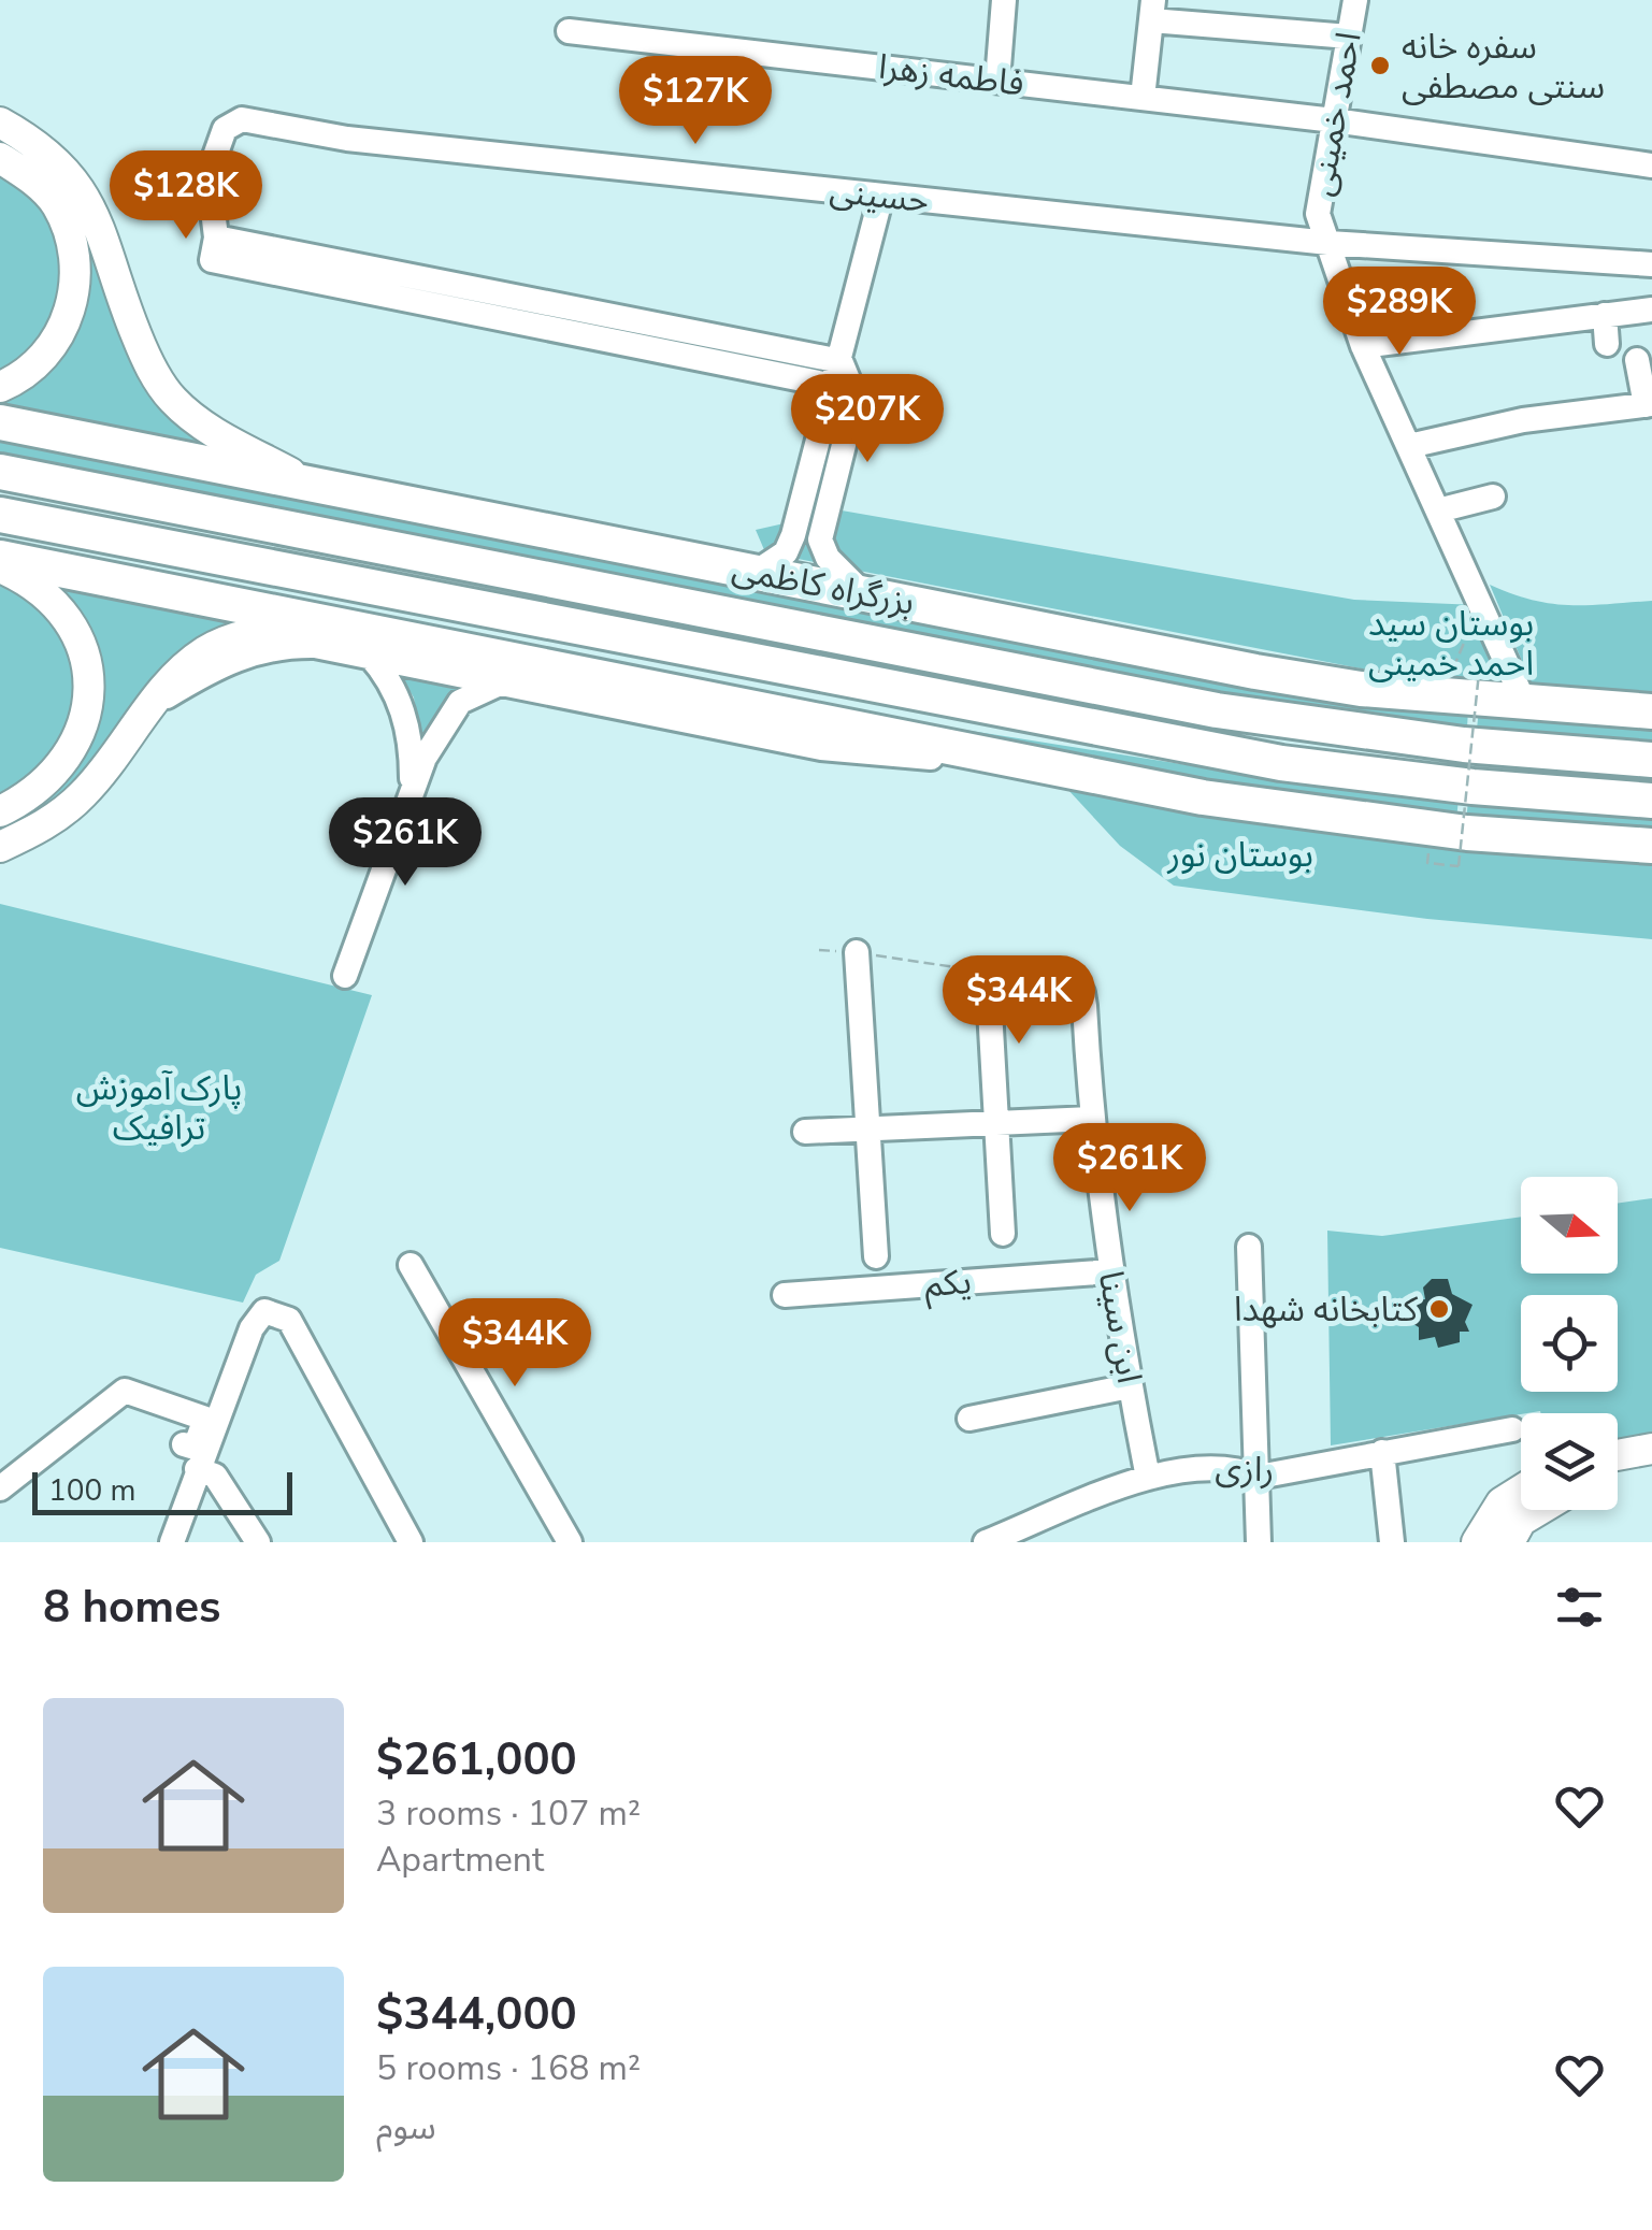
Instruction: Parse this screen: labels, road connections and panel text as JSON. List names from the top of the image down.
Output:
{
  "streets": {
    "highway": ["بزرگراه کاظمی"],
    "street": [
      "فاطمه زهرا",
      "احمد خمینی",
      "حسینی",
      "یکم",
      "ابن سینا",
      "رازی"
    ]
  },
  "crossings": [
    ["فاطمه زهرا", "احمد خمینی"],
    ["احمد خمینی", "حسینی"],
    ["احمد خمینی", "بزرگراه کاظمی"],
    ["یکم", "ابن سینا"],
    ["ابن سینا", "رازی"]
  ],
  "parks": ["بوستان سید احمد خمینی", "بوستان نور", "پارک آموزش ترافیک"],
  "places": ["سفره خانه سنتی مصطفی", "کتابخانه شهدا"],
  "scale_bar": "100 m",
  "north": "right",
  "page": {
    "price": [
      "$127K",
      "$128K",
      "$289K",
      "$207K",
      "$261K",
      "$344K",
      "$261K",
      "$344K"
    ],
    "scale": "100 m",
    "heading": "8 homes",
    "list": [
      {
        "name": "$261,000",
        "note": "3 rooms · 107 m² · Apartment"
      },
      {
        "name": "$344,000",
        "note": "5 rooms · 168 m² · سوم"
      }
    ]
  }
}
